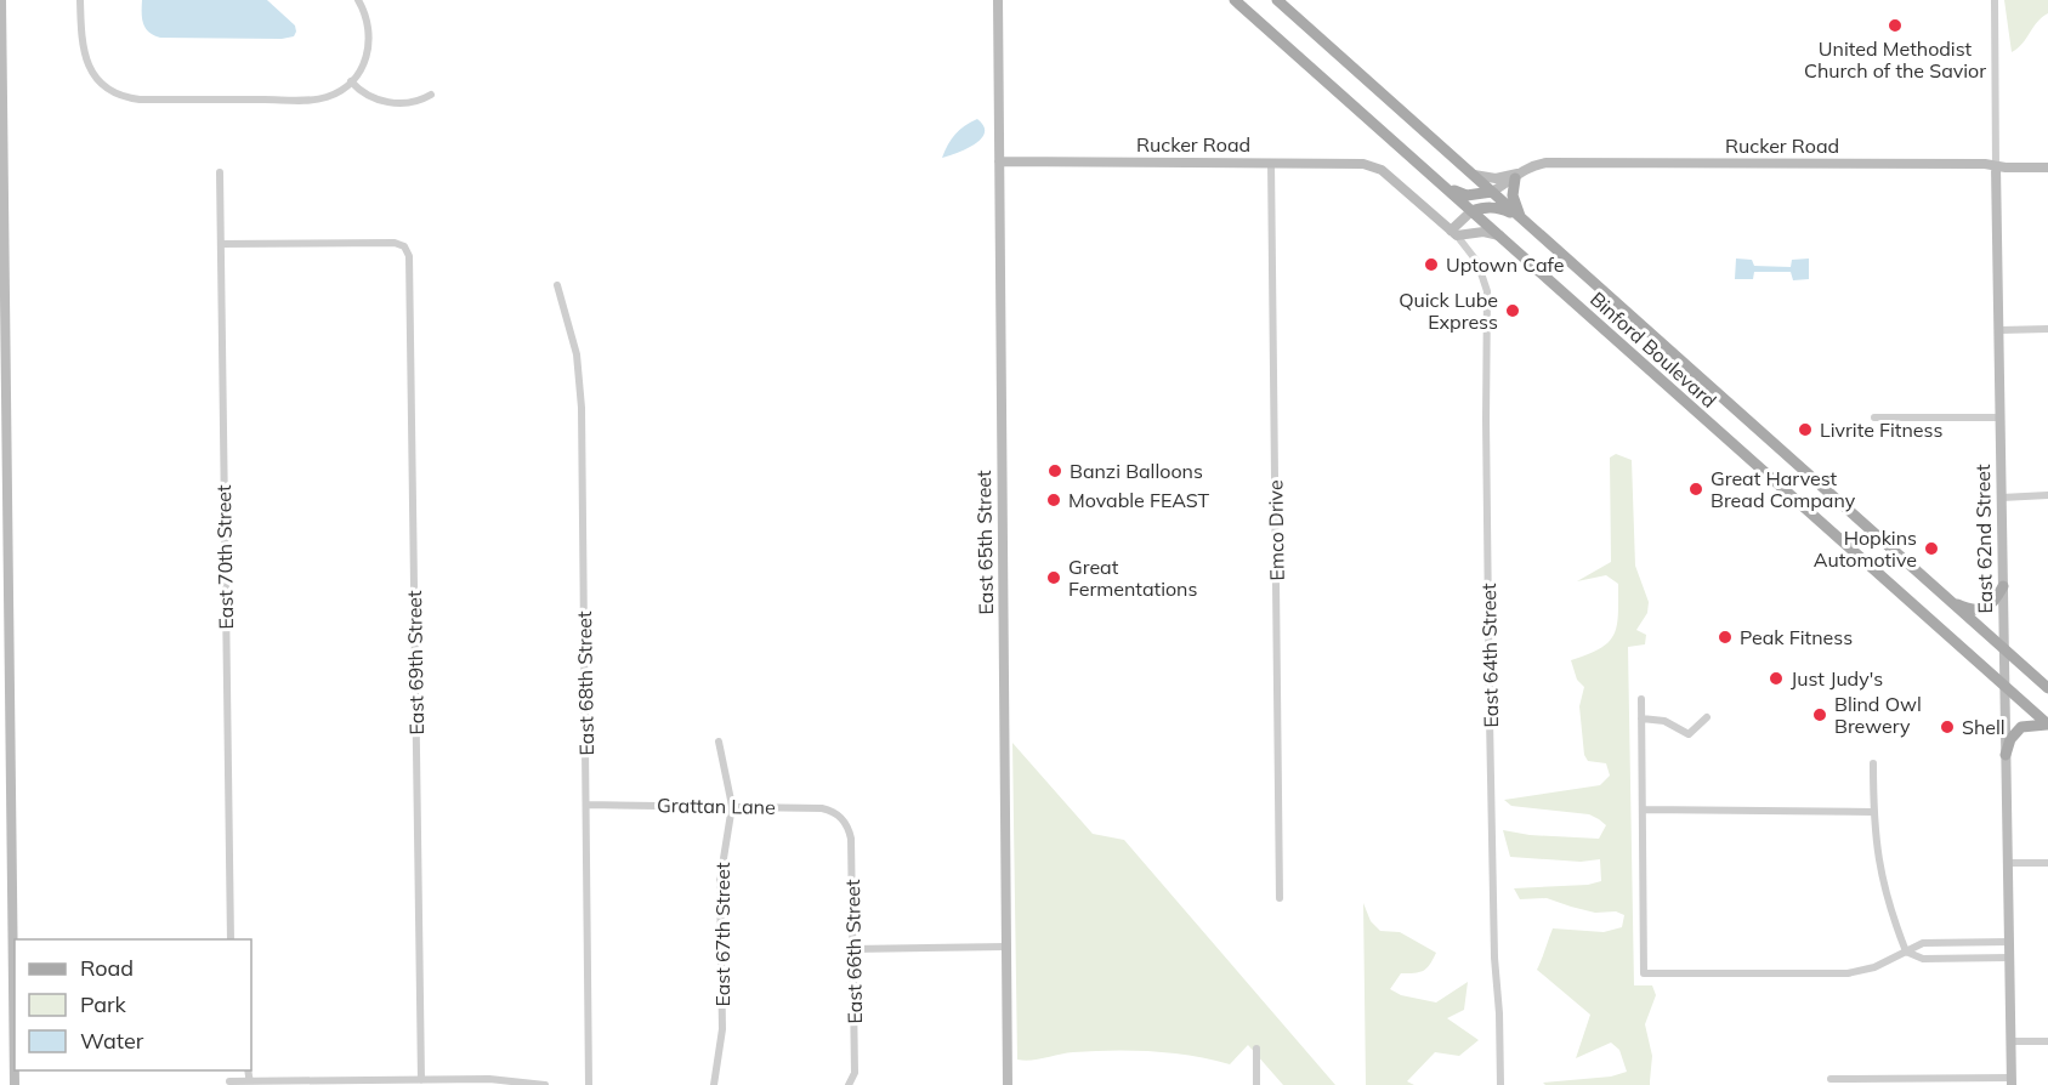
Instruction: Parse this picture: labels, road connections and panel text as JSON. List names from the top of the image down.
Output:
{
  "streets": {
    "main road": ["Binford Boulevard"],
    "street": [
      "Rucker Road",
      "Emco Drive",
      "East 62nd Street",
      "East 65th Street",
      "East 70th Street",
      "East 64th Street",
      "East 69th Street",
      "East 68th Street",
      "Grattan Lane",
      "East 67th Street",
      "East 66th Street"
    ]
  },
  "crossings": [
    ["Rucker Road", "Binford Boulevard"],
    ["Rucker Road", "Emco Drive"],
    ["Rucker Road", "East 62nd Street"],
    ["Rucker Road", "East 65th Street"],
    ["Rucker Road", "East 64th Street"],
    ["Binford Boulevard", "East 62nd Street"],
    ["East 70th Street", "East 69th Street"],
    ["East 68th Street", "Grattan Lane"],
    ["Grattan Lane", "East 67th Street"],
    ["Grattan Lane", "East 66th Street"]
  ],
  "places": [
    "United Methodist Church of the Savior",
    "Uptown Cafe",
    "Quick Lube Express",
    "Livrite Fitness",
    "Banzi Balloons",
    "Great Harvest Bread Company",
    "Movable FEAST",
    "Hopkins Automotive",
    "Great Fermentations",
    "Peak Fitness",
    "Just Judy's",
    "Blind Owl Brewery",
    "Shell"
  ],
  "legend": ["Road", "Park", "Water"]
}
